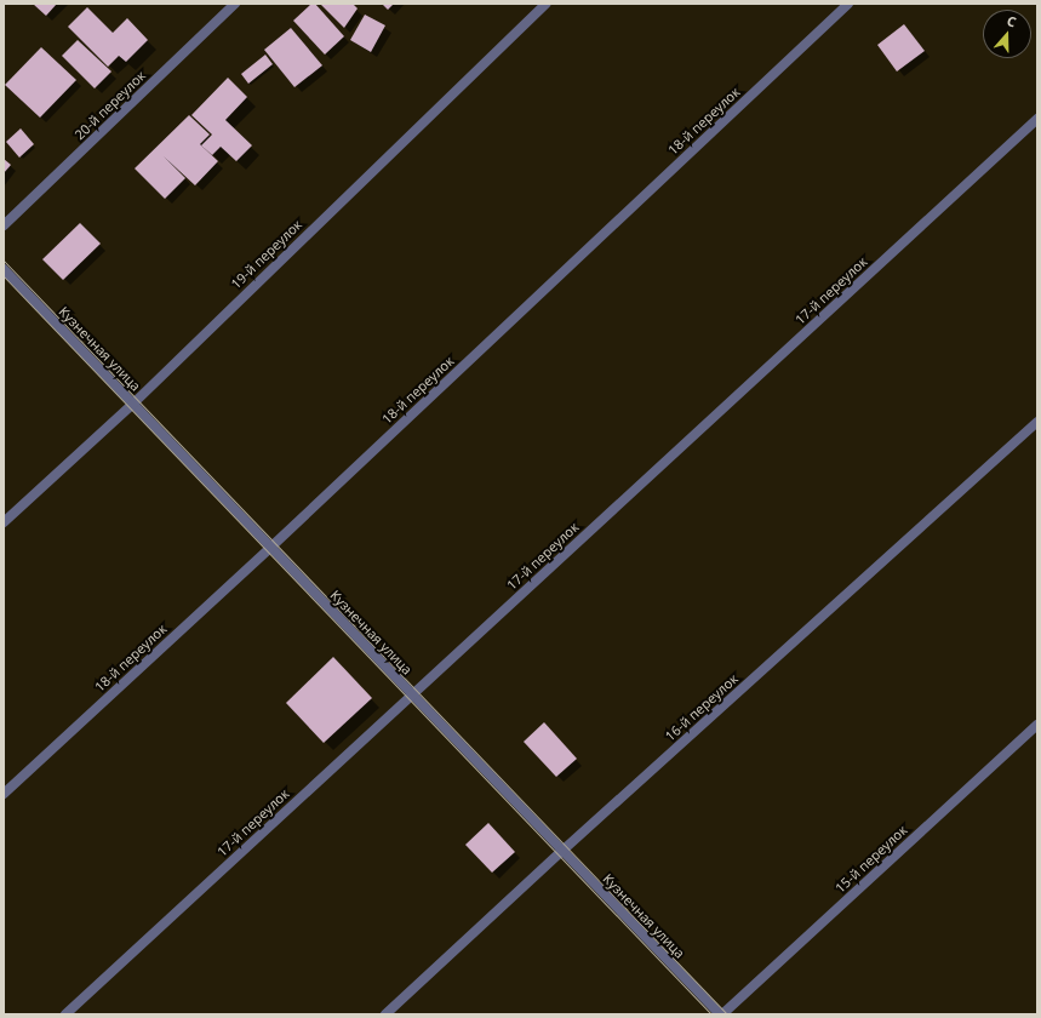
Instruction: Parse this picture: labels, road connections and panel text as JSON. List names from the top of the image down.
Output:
{
  "streets": {
    "street": [
      "20-й переулок",
      "18-й переулок",
      "19-й переулок",
      "17-й переулок",
      "Кузнечная улица",
      "16-й переулок",
      "15-й переулок"
    ]
  },
  "crossings": [
    ["18-й переулок", "Кузнечная улица"],
    ["19-й переулок", "Кузнечная улица"],
    ["17-й переулок", "Кузнечная улица"],
    ["Кузнечная улица", "16-й переулок"],
    ["Кузнечная улица", "15-й переулок"]
  ],
  "north": "top"
}
